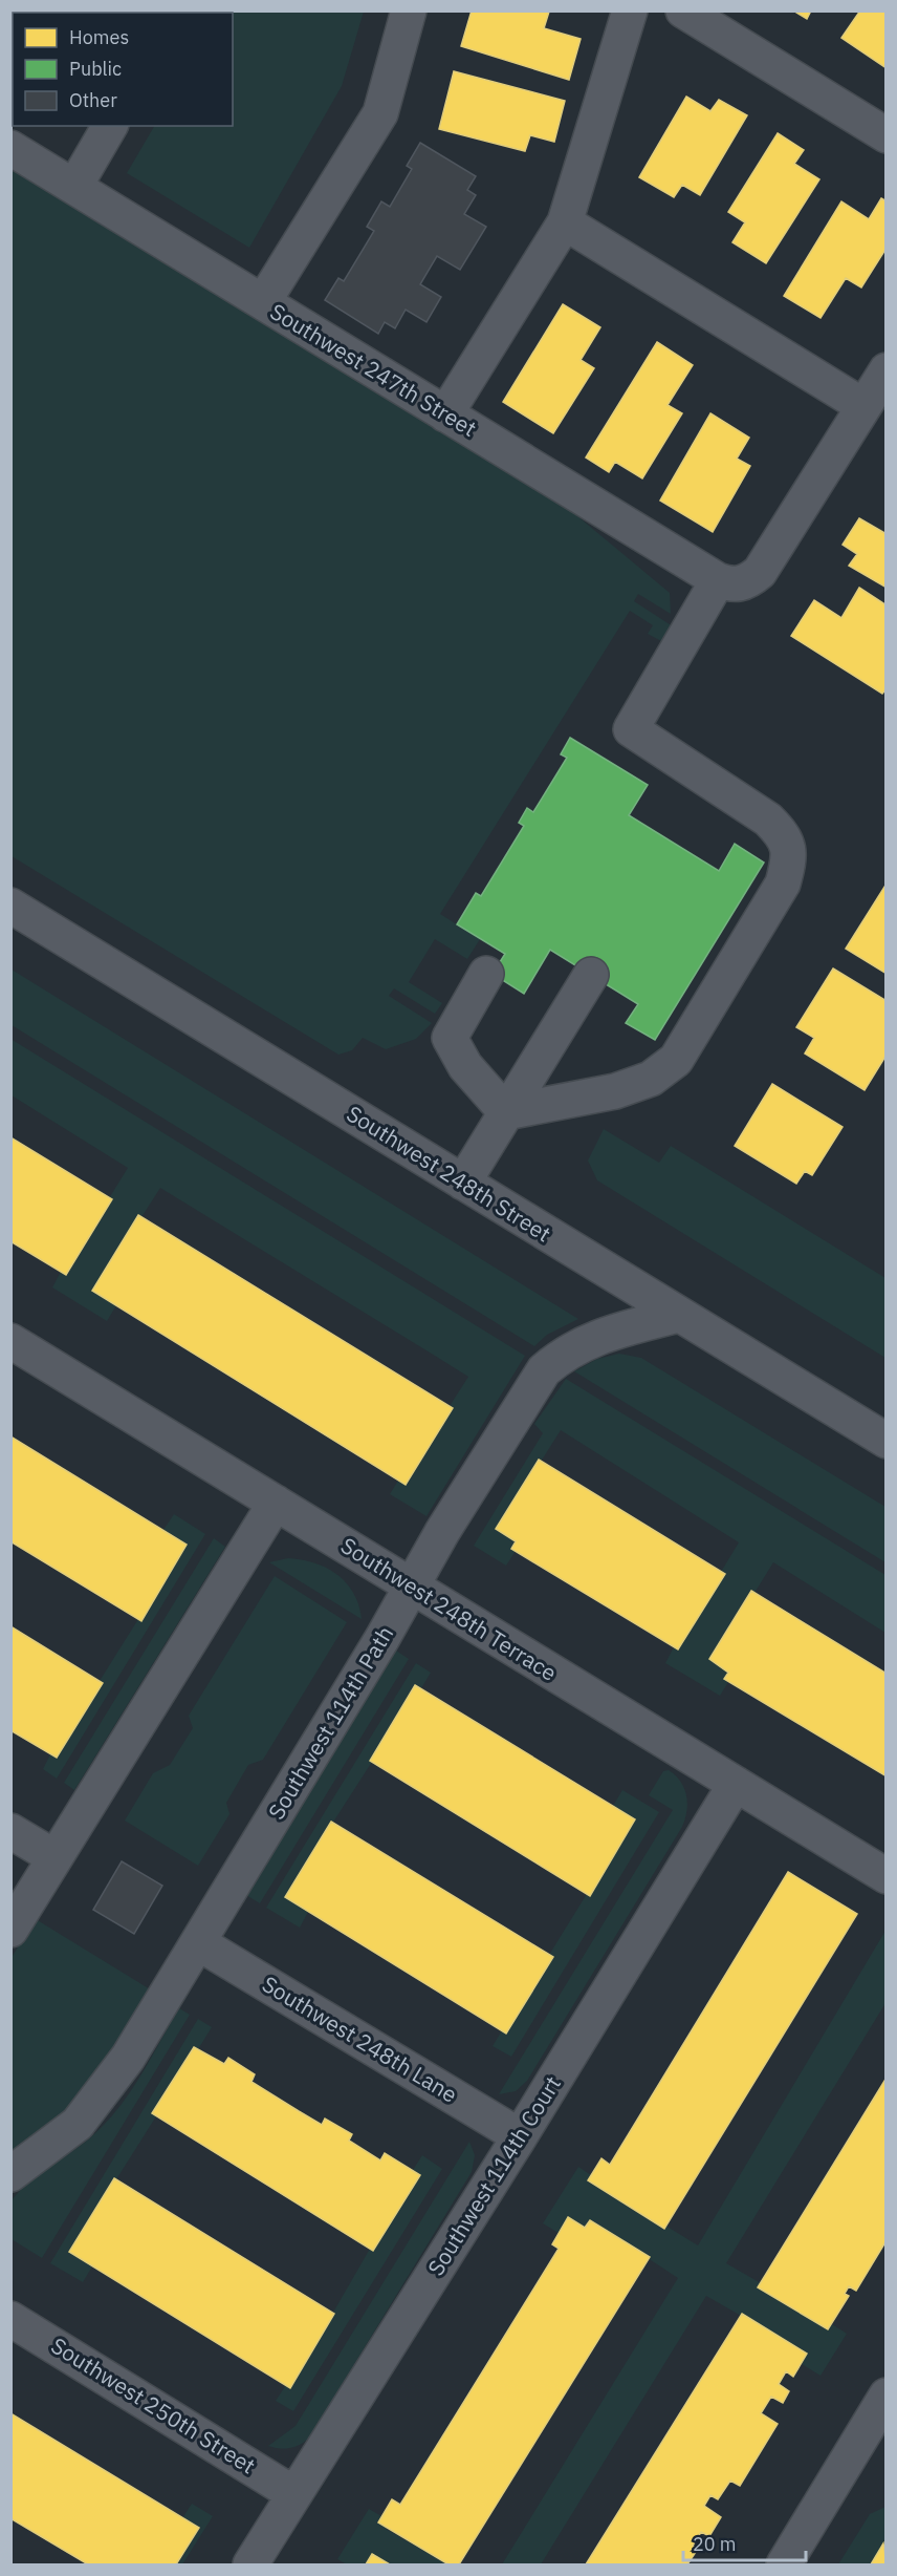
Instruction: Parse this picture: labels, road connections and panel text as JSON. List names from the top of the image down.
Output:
{
  "streets": {
    "street": [
      "Southwest 247th Street",
      "Southwest 248th Street",
      "Southwest 248th Terrace",
      "Southwest 114th Path",
      "Southwest 248th Lane",
      "Southwest 114th Court",
      "Southwest 250th Street"
    ]
  },
  "crossings": [
    ["Southwest 248th Street", "Southwest 114th Path"],
    ["Southwest 248th Terrace", "Southwest 114th Path"],
    ["Southwest 248th Terrace", "Southwest 114th Court"],
    ["Southwest 114th Path", "Southwest 248th Lane"],
    ["Southwest 248th Lane", "Southwest 114th Court"],
    ["Southwest 114th Court", "Southwest 250th Street"]
  ],
  "legend": ["Homes", "Public", "Other"],
  "scale_bar": "20 m"
}
